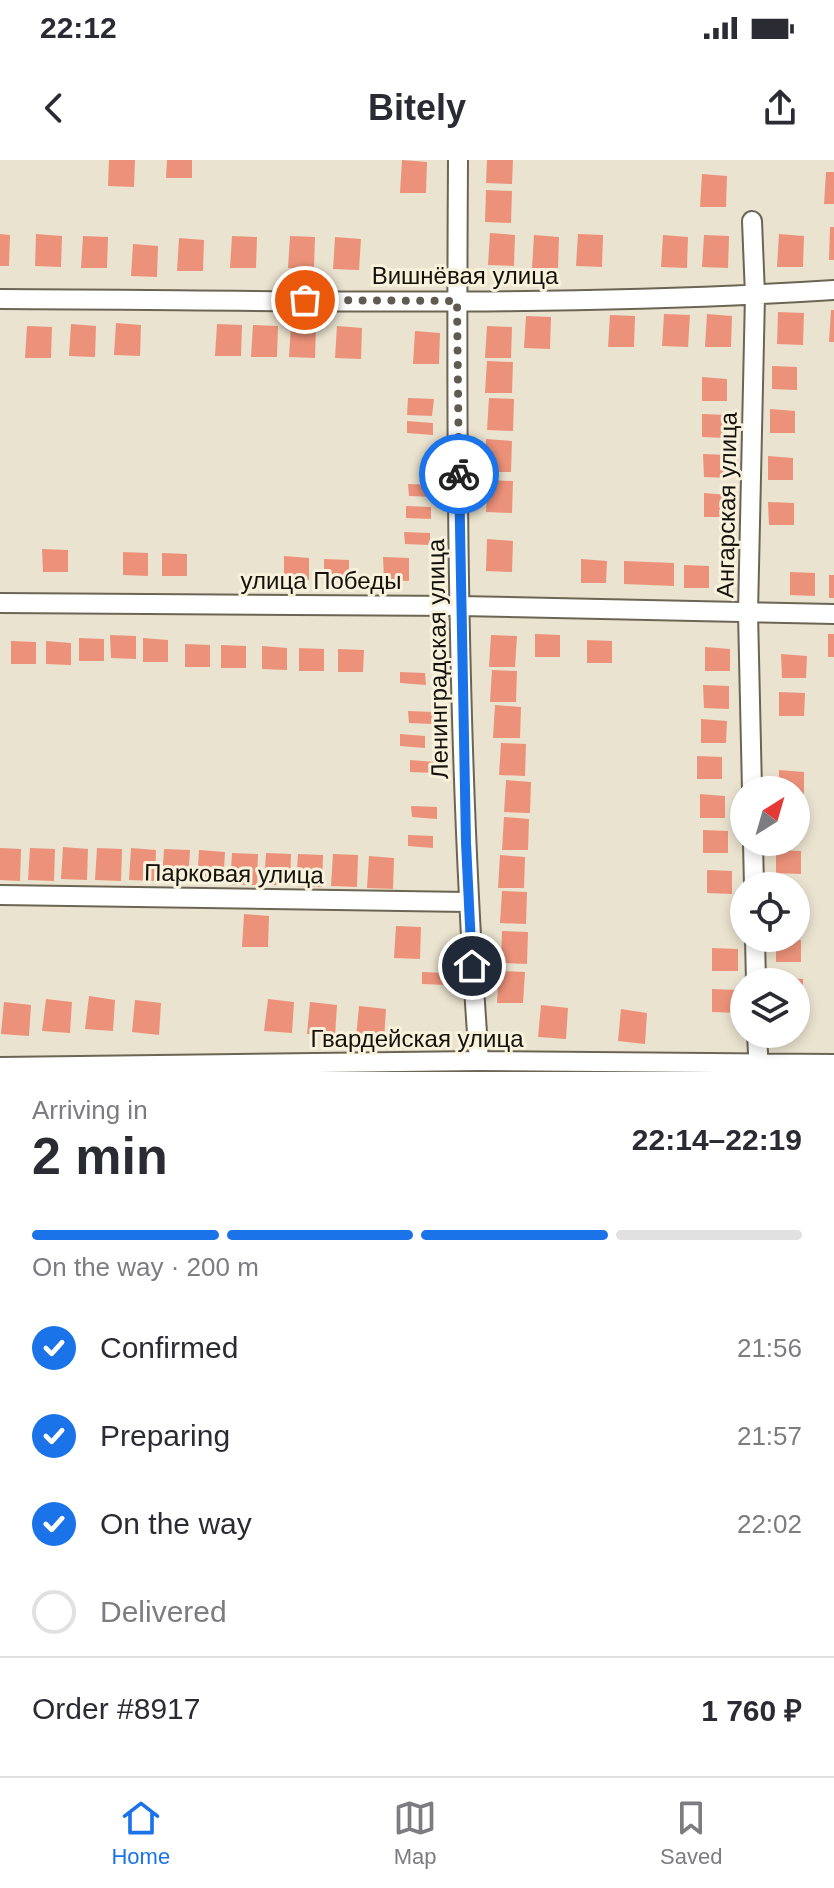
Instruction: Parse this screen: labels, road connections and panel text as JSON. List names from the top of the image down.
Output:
{
  "streets": {
    "street": [
      "Вишнёвая улица",
      "Ангарская улица",
      "улица Победы",
      "Ленинградская улица",
      "Парковая улица",
      "Гвардейская улица"
    ]
  },
  "crossings": [
    ["Вишнёвая улица", "Ангарская улица"],
    ["Вишнёвая улица", "Ленинградская улица"],
    ["Ангарская улица", "улица Победы"],
    ["улица Победы", "Ленинградская улица"],
    ["Ленинградская улица", "Парковая улица"],
    ["Ленинградская улица", "Гвардейская улица"]
  ],
  "north": "top right",
  "page": {
    "status": "22:12",
    "header": "Bitely",
    "heading": ["2 min", "Arriving in", "22:14–22:19"],
    "panel": ["Order #8917", "1 760 ₽"],
    "bar": "On the way · 200 m",
    "list": [
      ["Confirmed", "21:56"],
      ["Preparing", "21:57"],
      ["On the way", "22:02"],
      "Delivered"
    ],
    "tabs": ["Home", "Map", "Saved"]
  }
}
